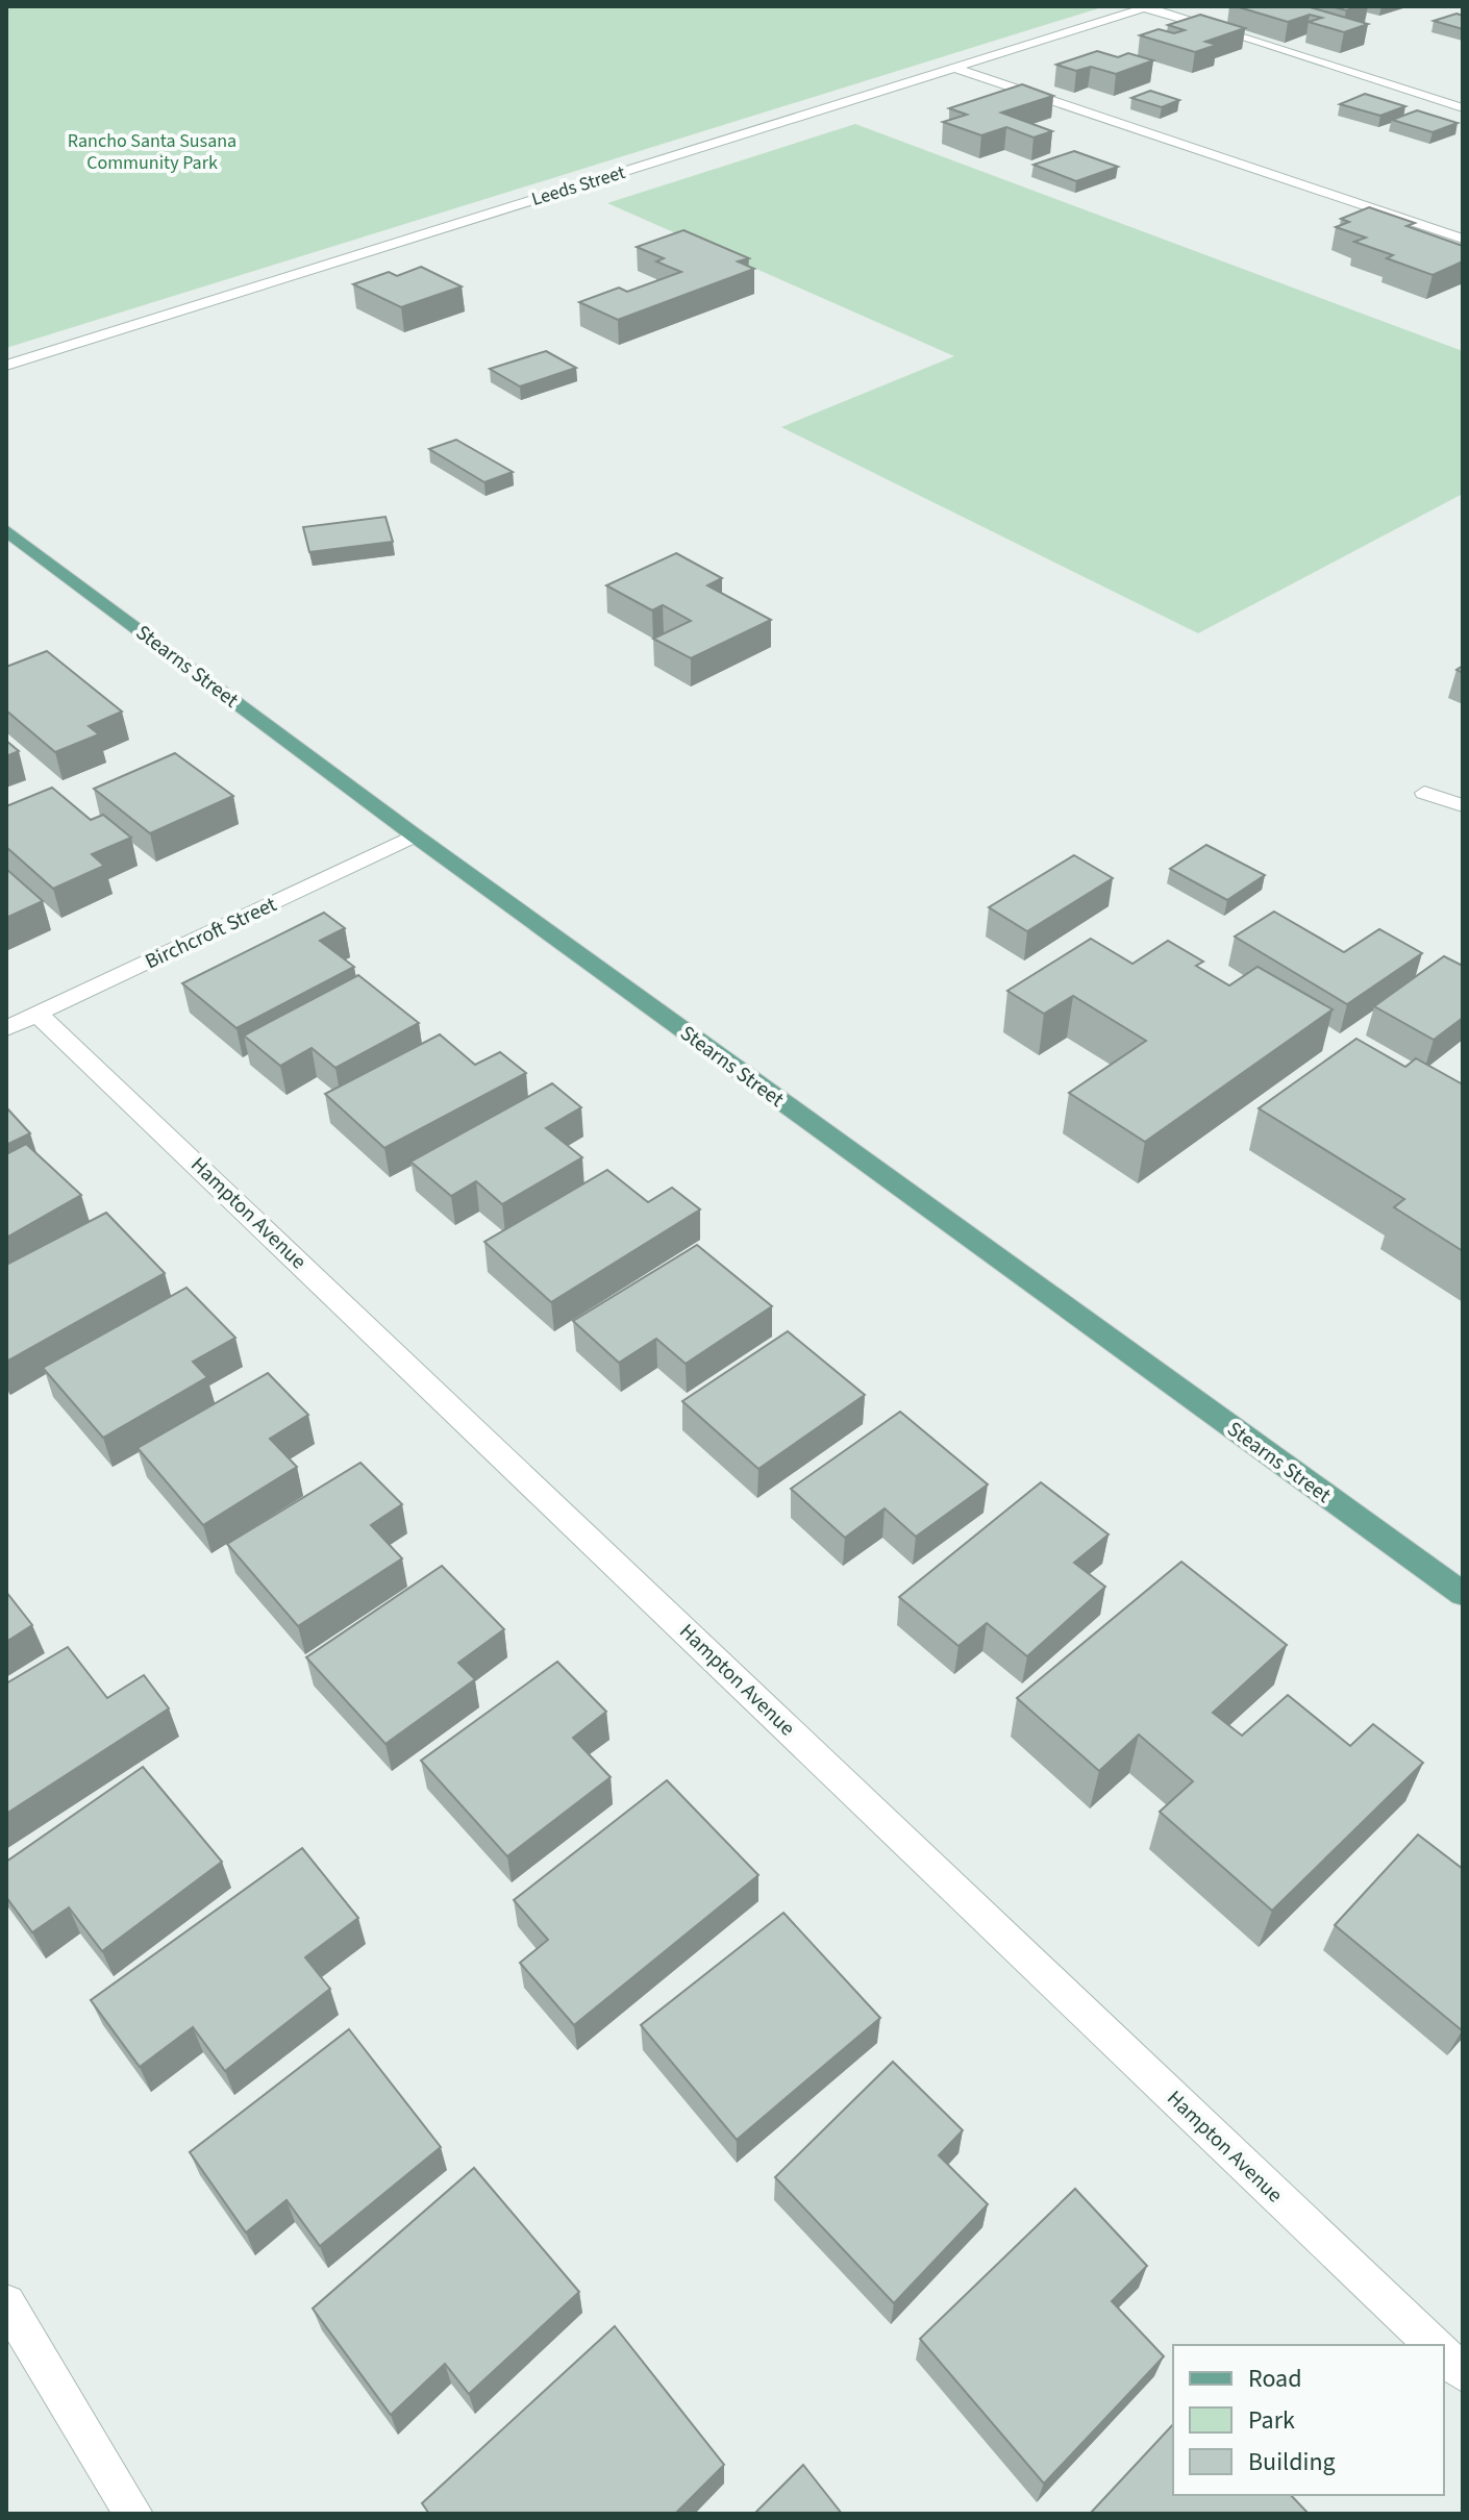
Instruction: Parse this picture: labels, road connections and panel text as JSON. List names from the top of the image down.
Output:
{
  "streets": {
    "main road": ["Stearns Street"],
    "street": ["Leeds Street", "Birchcroft Street", "Hampton Avenue"]
  },
  "crossings": [
    ["Stearns Street", "Birchcroft Street"],
    ["Birchcroft Street", "Hampton Avenue"]
  ],
  "parks": ["Rancho Santa Susana Community Park"],
  "legend": ["Road", "Park", "Building"]
}
